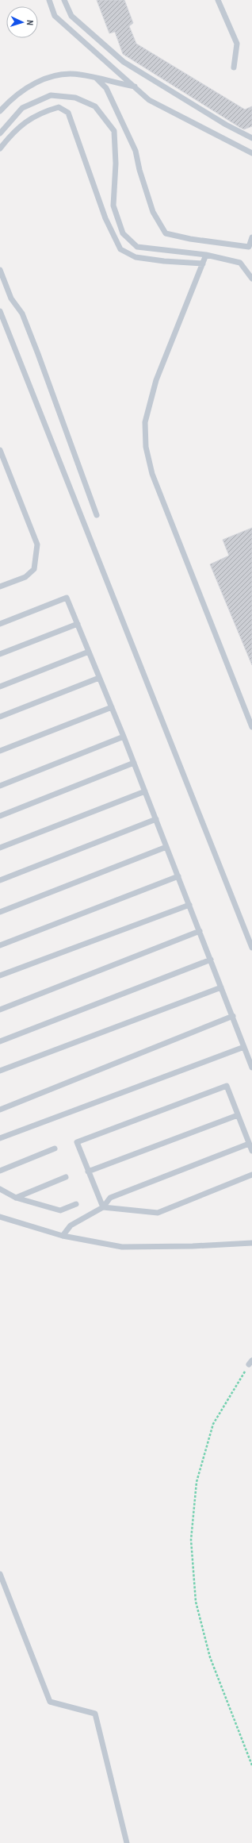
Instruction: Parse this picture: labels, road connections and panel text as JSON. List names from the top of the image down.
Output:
{
  "north": "right"
}
